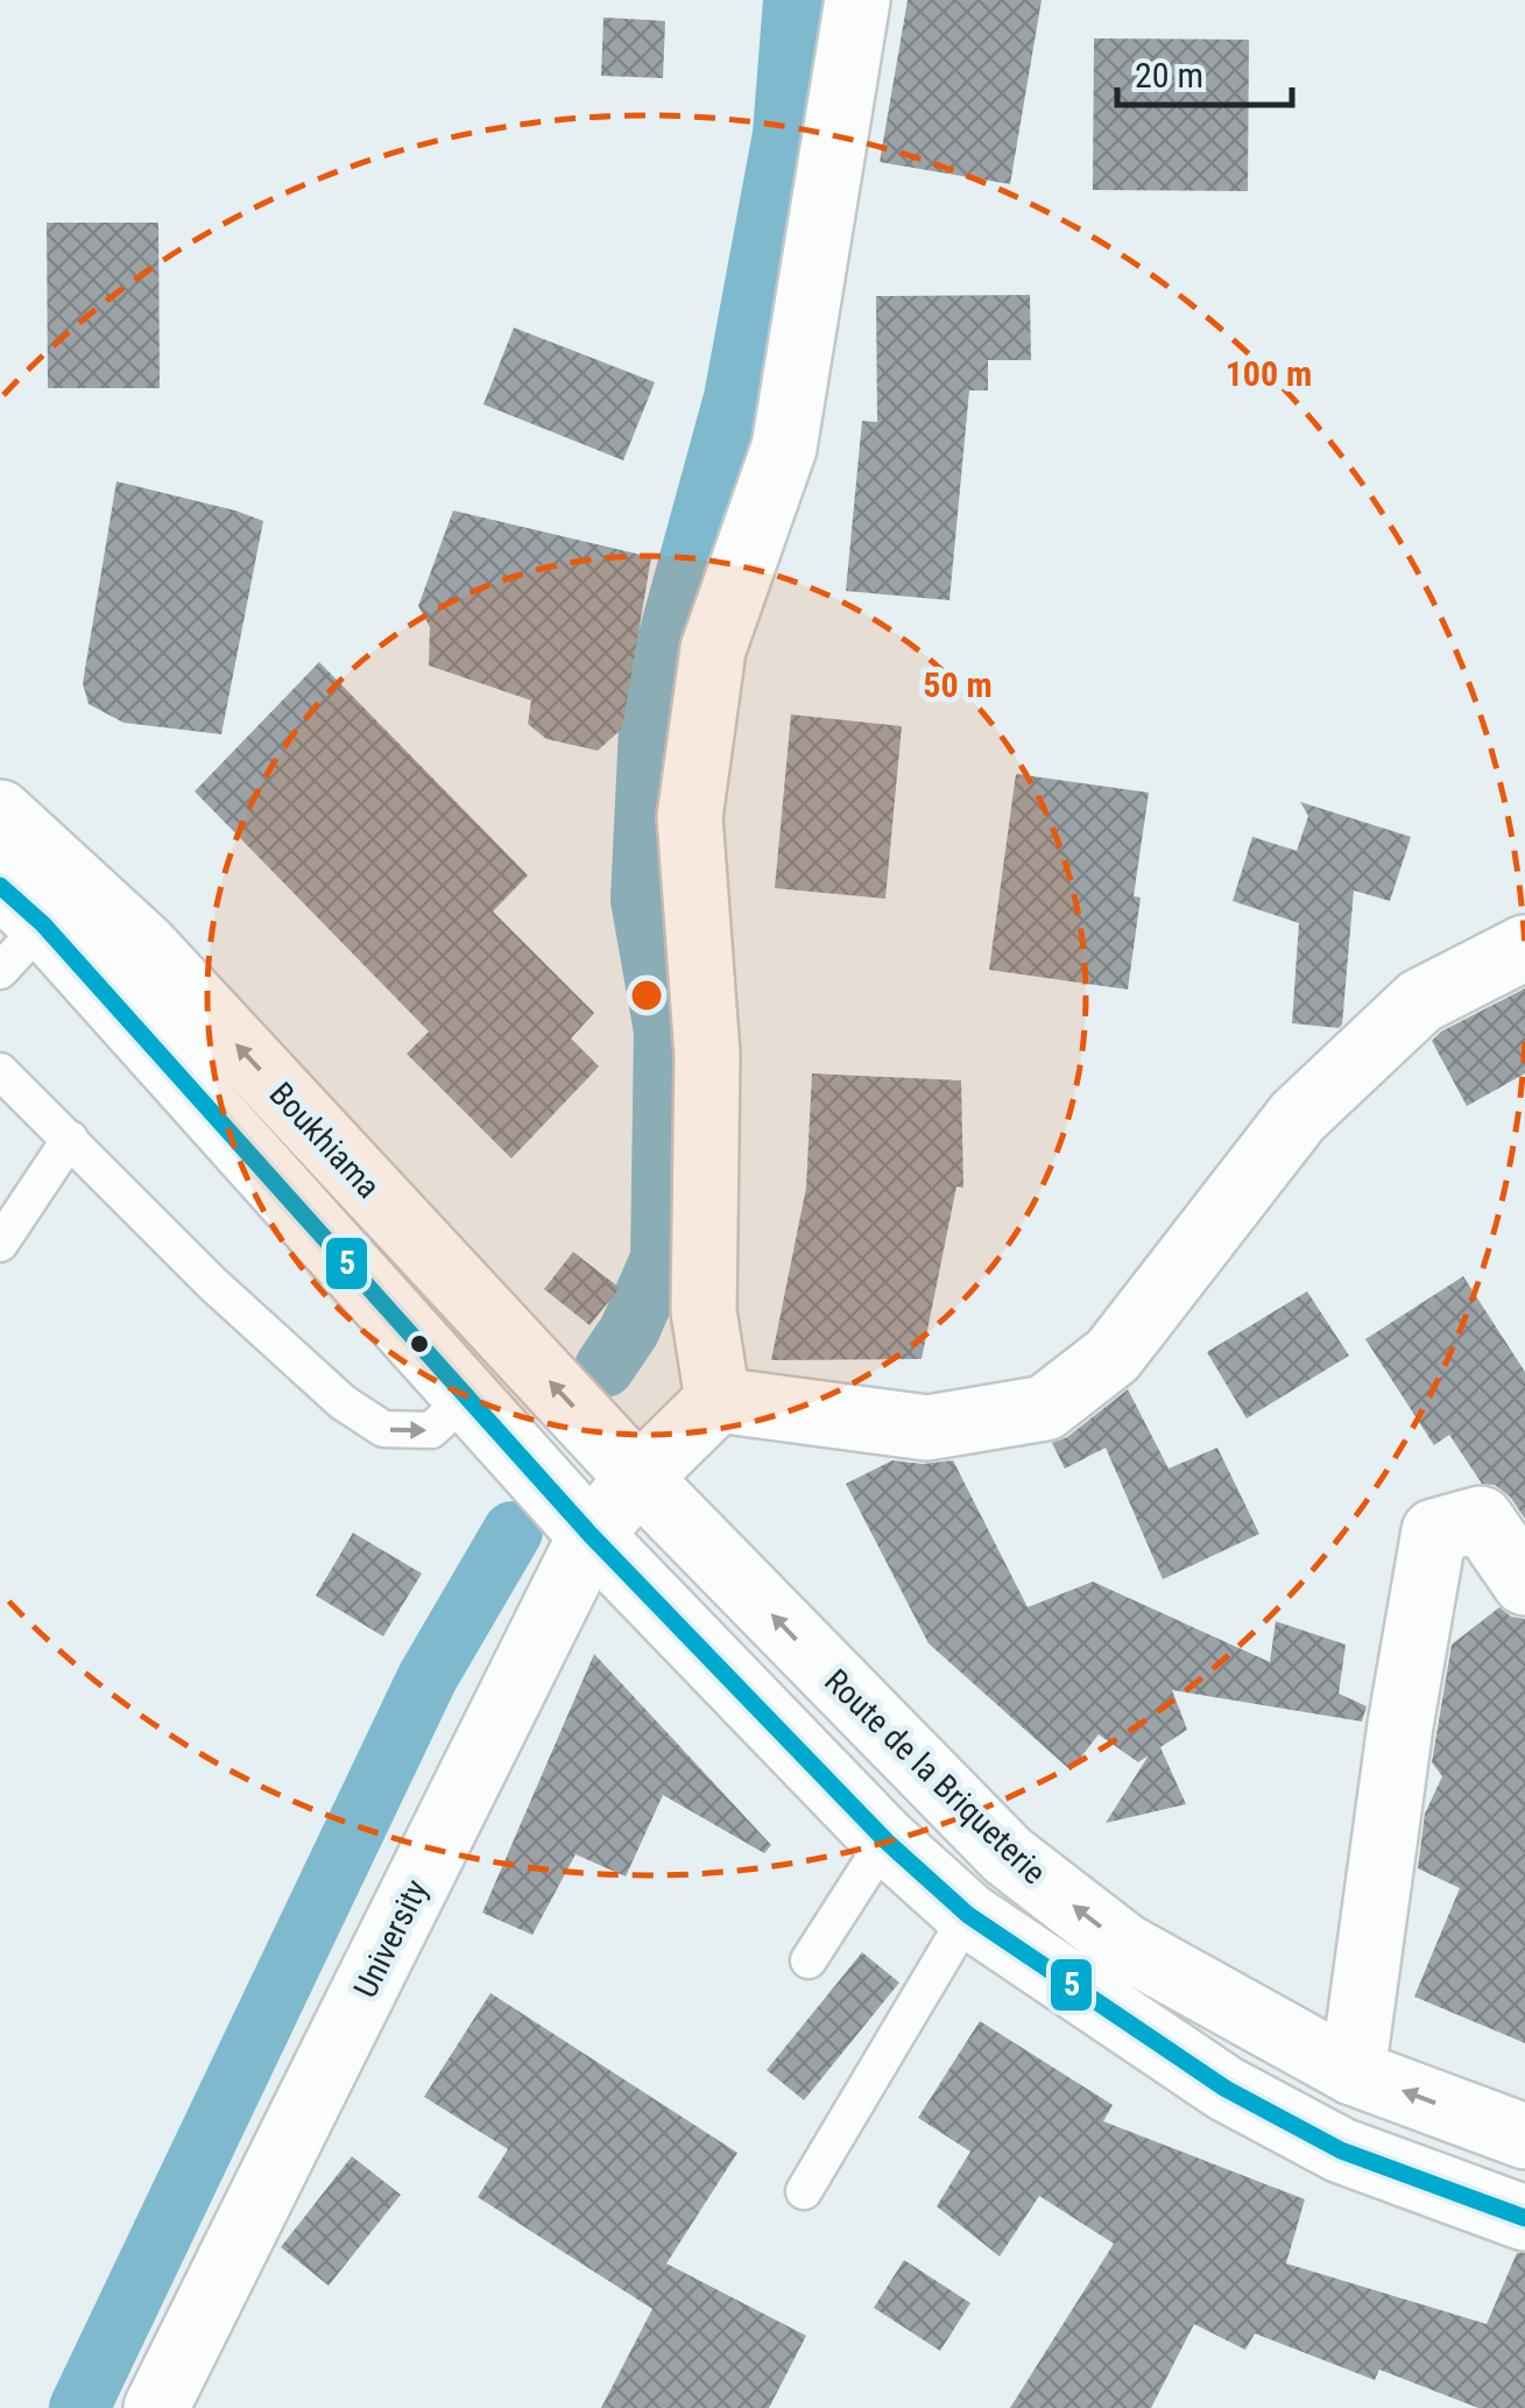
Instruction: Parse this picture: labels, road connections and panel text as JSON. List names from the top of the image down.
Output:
{
  "streets": {
    "street": ["Boukhiama", "Route de la Briqueterie", "University"]
  },
  "crossings": [
    ["Boukhiama", "Route de la Briqueterie"],
    ["Boukhiama", "University"],
    ["Route de la Briqueterie", "University"]
  ],
  "lines": ["transit line 5"],
  "scale_bar": "20 m",
  "rings": ["100 m", "50 m"]
}
